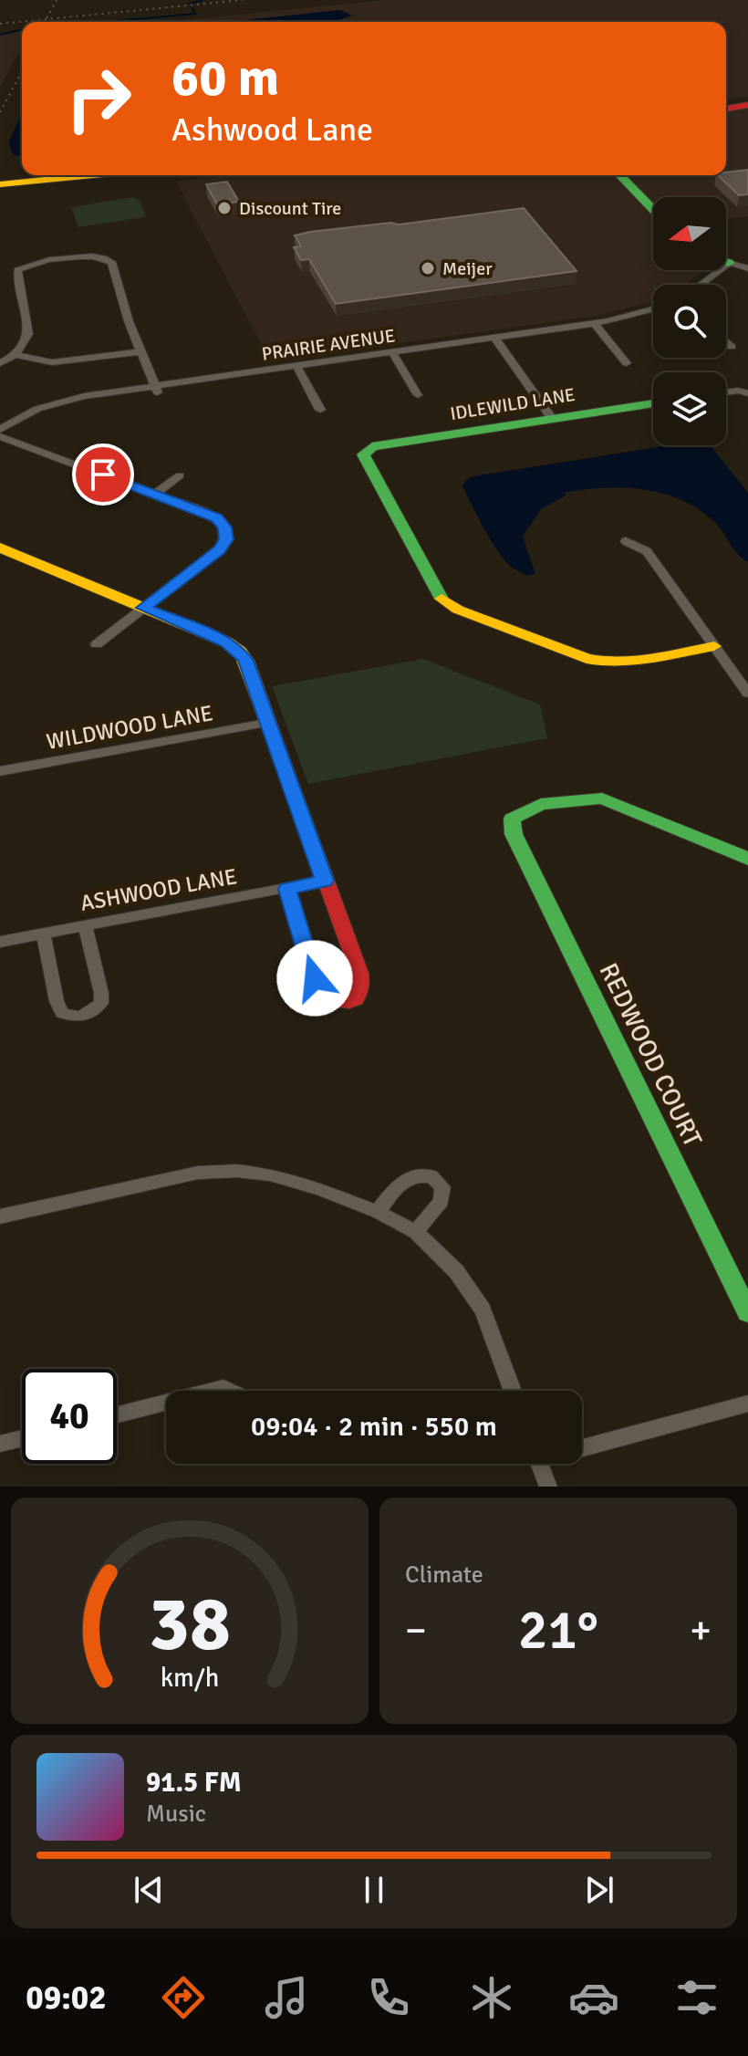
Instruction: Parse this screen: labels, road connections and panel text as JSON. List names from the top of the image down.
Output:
{
  "streets": {
    "main road": ["IDLEWILD LANE", "REDWOOD COURT"],
    "street": ["PRAIRIE AVENUE", "WILDWOOD LANE", "ASHWOOD LANE"]
  },
  "places": ["Discount Tire", "Meijer"],
  "north": "left",
  "page": {
    "turn": ["60 m", "Ashwood Lane"],
    "limit": "40",
    "trip": "09:04 · 2 min · 550 m",
    "tile": "Climate",
    "heat": ["−", "21°", "+"],
    "song": ["91.5 FM", "Music"],
    "tabs": "09:02",
    "gauge": ["38", "km/h"]
  }
}
